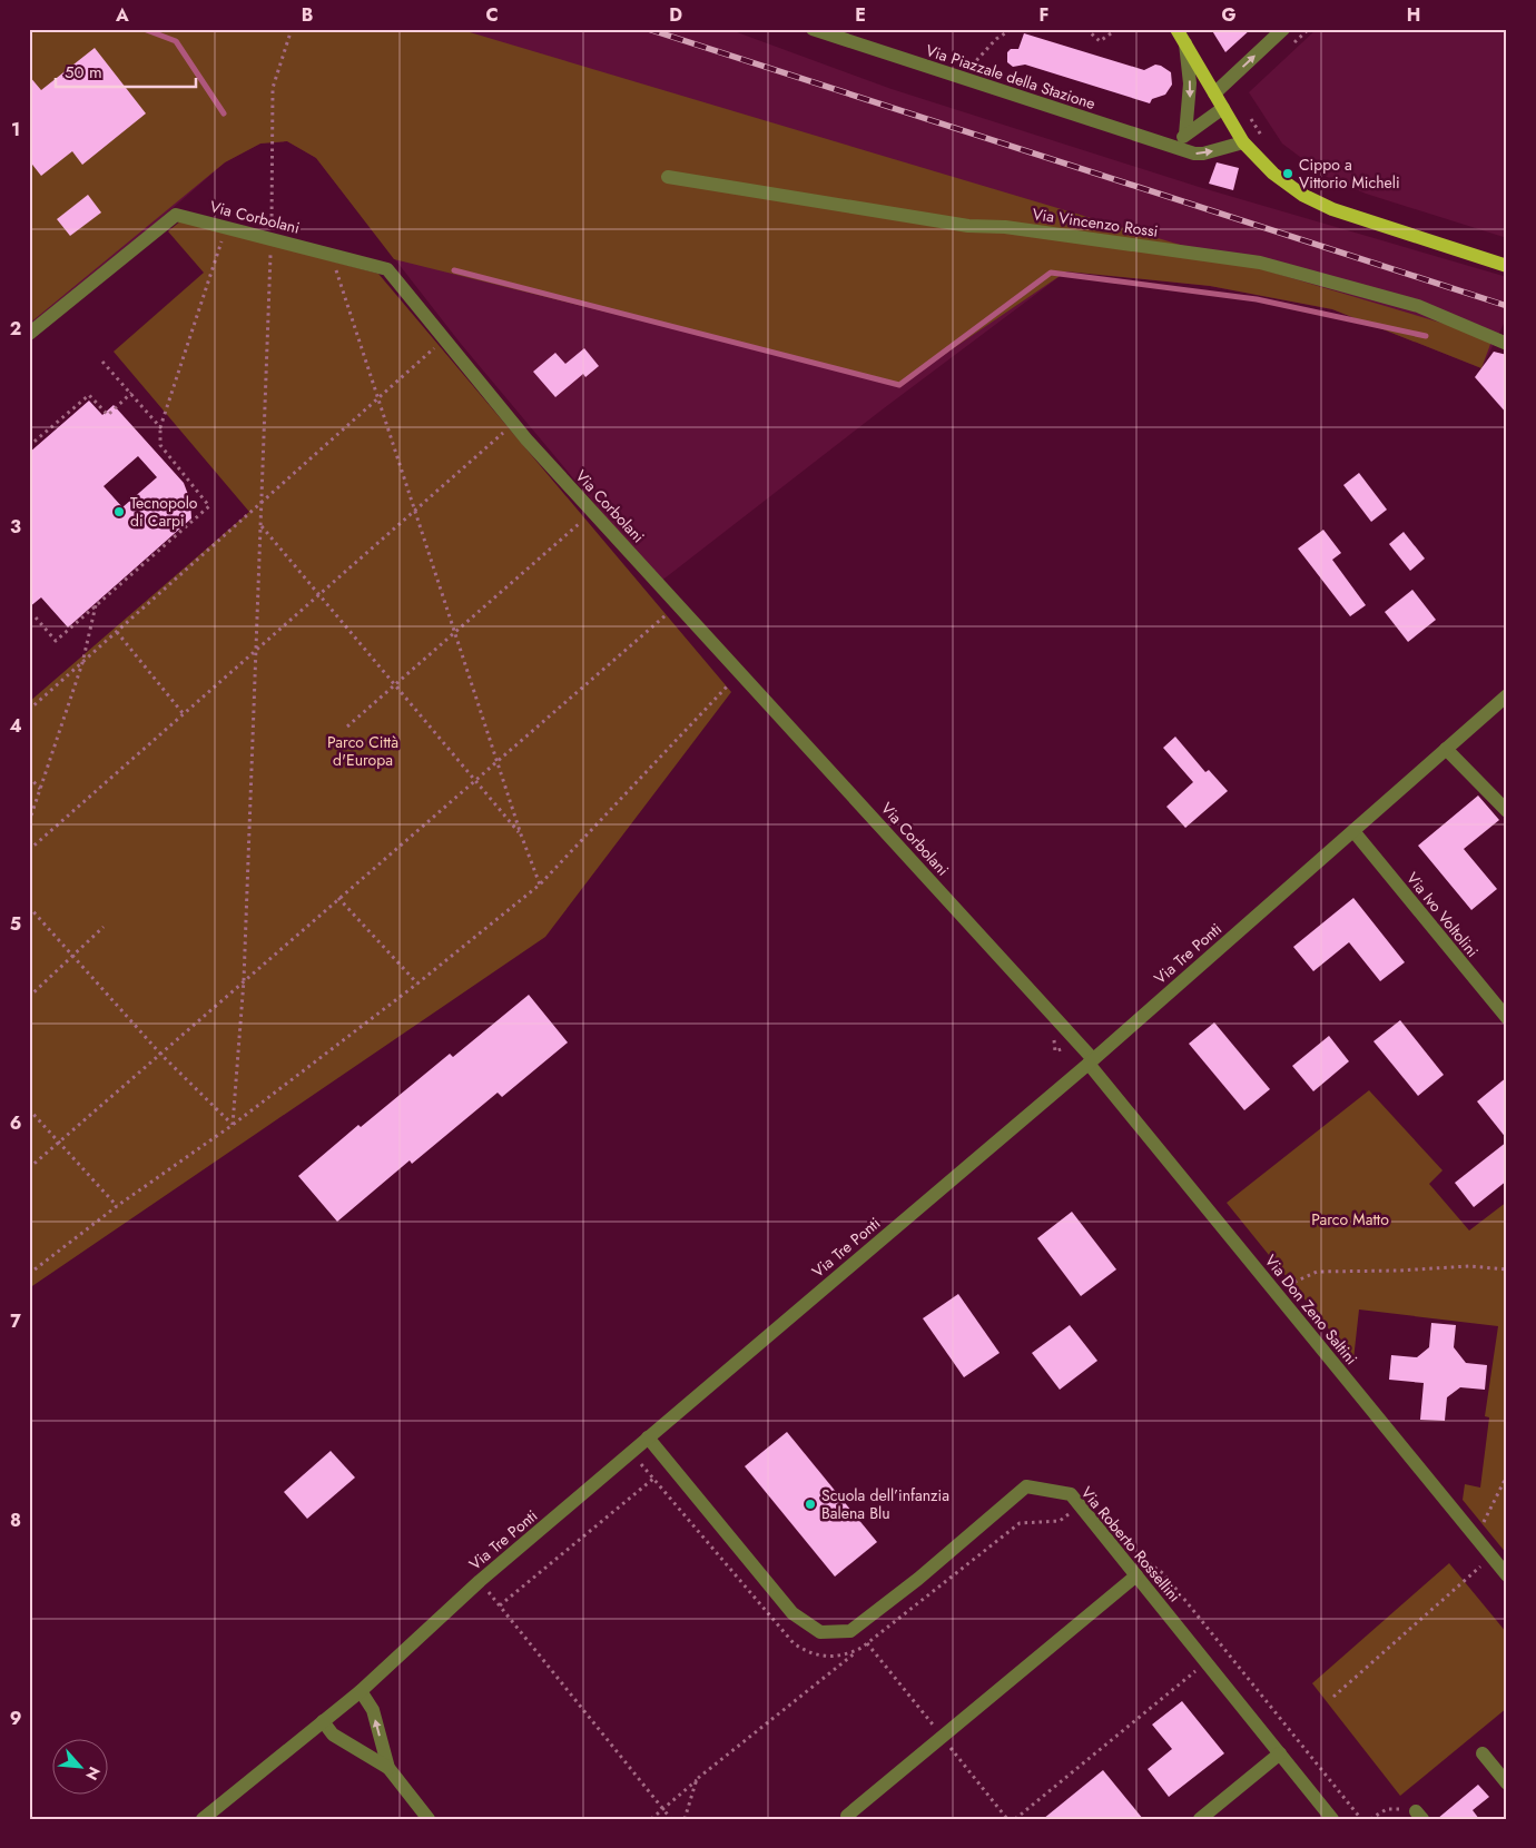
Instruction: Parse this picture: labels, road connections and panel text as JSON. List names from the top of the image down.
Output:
{
  "streets": {
    "street": [
      "Via Piazzale della Stazione",
      "Via Corbolani",
      "Via Vincenzo Rossi",
      "Via Ivo Voltolini",
      "Via Tre Ponti",
      "Via Don Zeno Saltini",
      "Via Roberto Rossellini"
    ]
  },
  "crossings": [
    ["Via Corbolani", "Via Tre Ponti"],
    ["Via Corbolani", "Via Don Zeno Saltini"],
    ["Via Ivo Voltolini", "Via Tre Ponti"],
    ["Via Tre Ponti", "Via Don Zeno Saltini"],
    ["Via Tre Ponti", "Via Roberto Rossellini"]
  ],
  "parks": ["Parco Città d'Europa", "Parco Matto"],
  "places": ["Cippo a Vittorio Micheli", "Tecnopolo di Carpi", "Scuola dell’infanzia Balena Blu"],
  "scale_bar": "50 m",
  "north": "bottom right",
  "grid": {
    "columns": [
      "A",
      "B",
      "C",
      "D",
      "E",
      "F",
      "G",
      "H"
    ],
    "rows": [
      "1",
      "2",
      "3",
      "4",
      "5",
      "6",
      "7",
      "8",
      "9"
    ]
  }
}
